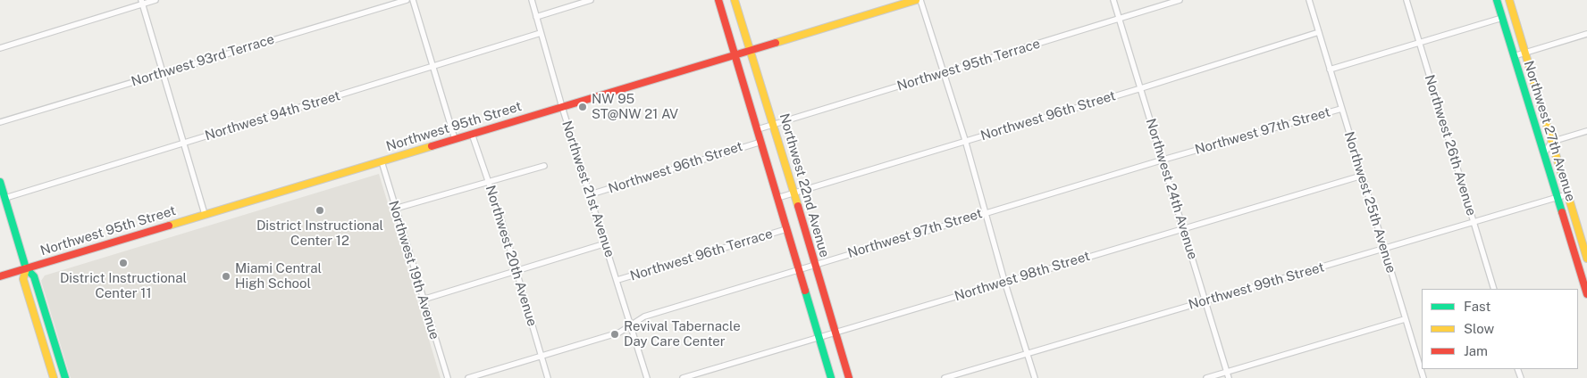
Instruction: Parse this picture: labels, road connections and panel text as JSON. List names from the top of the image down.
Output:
{
  "streets": {
    "main road": ["Northwest 95th Street", "Northwest 27th Avenue", "Northwest 22nd Avenue"],
    "street": [
      "Northwest 93rd Terrace",
      "Northwest 95th Terrace",
      "Northwest 94th Street",
      "Northwest 96th Street",
      "Northwest 97th Street",
      "Northwest 26th Avenue",
      "Northwest 21st Avenue",
      "Northwest 24th Avenue",
      "Northwest 25th Avenue",
      "Northwest 96th Terrace",
      "Northwest 20th Avenue",
      "Northwest 19th Avenue",
      "Northwest 98th Street",
      "Northwest 99th Street"
    ]
  },
  "crossings": [
    ["Northwest 95th Terrace", "Northwest 22nd Avenue"],
    ["Northwest 95th Terrace", "Northwest 24th Avenue"],
    ["Northwest 94th Street", "Northwest 21st Avenue"],
    ["Northwest 96th Street", "Northwest 22nd Avenue"],
    ["Northwest 96th Street", "Northwest 21st Avenue"],
    ["Northwest 96th Street", "Northwest 24th Avenue"],
    ["Northwest 96th Street", "Northwest 25th Avenue"],
    ["Northwest 95th Street", "Northwest 22nd Avenue"],
    ["Northwest 95th Street", "Northwest 21st Avenue"],
    ["Northwest 95th Street", "Northwest 20th Avenue"],
    ["Northwest 95th Street", "Northwest 19th Avenue"],
    ["Northwest 97th Street", "Northwest 22nd Avenue"],
    ["Northwest 97th Street", "Northwest 21st Avenue"],
    ["Northwest 97th Street", "Northwest 24th Avenue"],
    ["Northwest 97th Street", "Northwest 25th Avenue"],
    ["Northwest 97th Street", "Northwest 20th Avenue"],
    ["Northwest 27th Avenue", "Northwest 99th Street"],
    ["Northwest 26th Avenue", "Northwest 99th Street"],
    ["Northwest 22nd Avenue", "Northwest 98th Street"],
    ["Northwest 21st Avenue", "Northwest 96th Terrace"],
    ["Northwest 24th Avenue", "Northwest 98th Street"],
    ["Northwest 24th Avenue", "Northwest 99th Street"],
    ["Northwest 25th Avenue", "Northwest 98th Street"],
    ["Northwest 25th Avenue", "Northwest 99th Street"]
  ],
  "places": [
    "NW 95 ST@NW 21 AV",
    "District Instructional Center 12",
    "District Instructional Center 11",
    "Miami Central High School",
    "Revival Tabernacle Day Care Center"
  ],
  "legend": ["Fast", "Slow", "Jam"]
}
